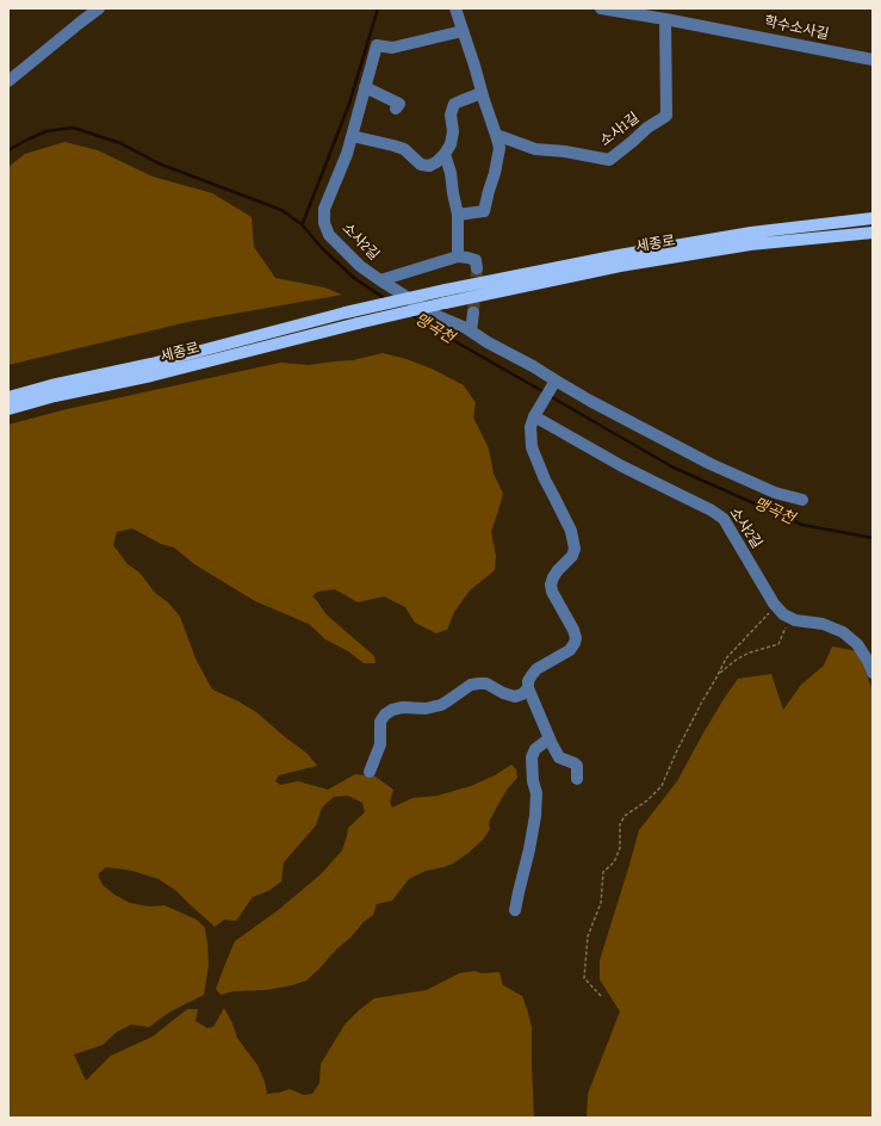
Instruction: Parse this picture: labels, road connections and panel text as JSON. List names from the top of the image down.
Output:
{
  "streets": {
    "main road": ["세종로"],
    "street": ["학수소사길", "소사1길", "소사2길"]
  },
  "crossings": [
    ["학수소사길", "소사1길"]
  ],
  "water": ["맹곡천"]
}
